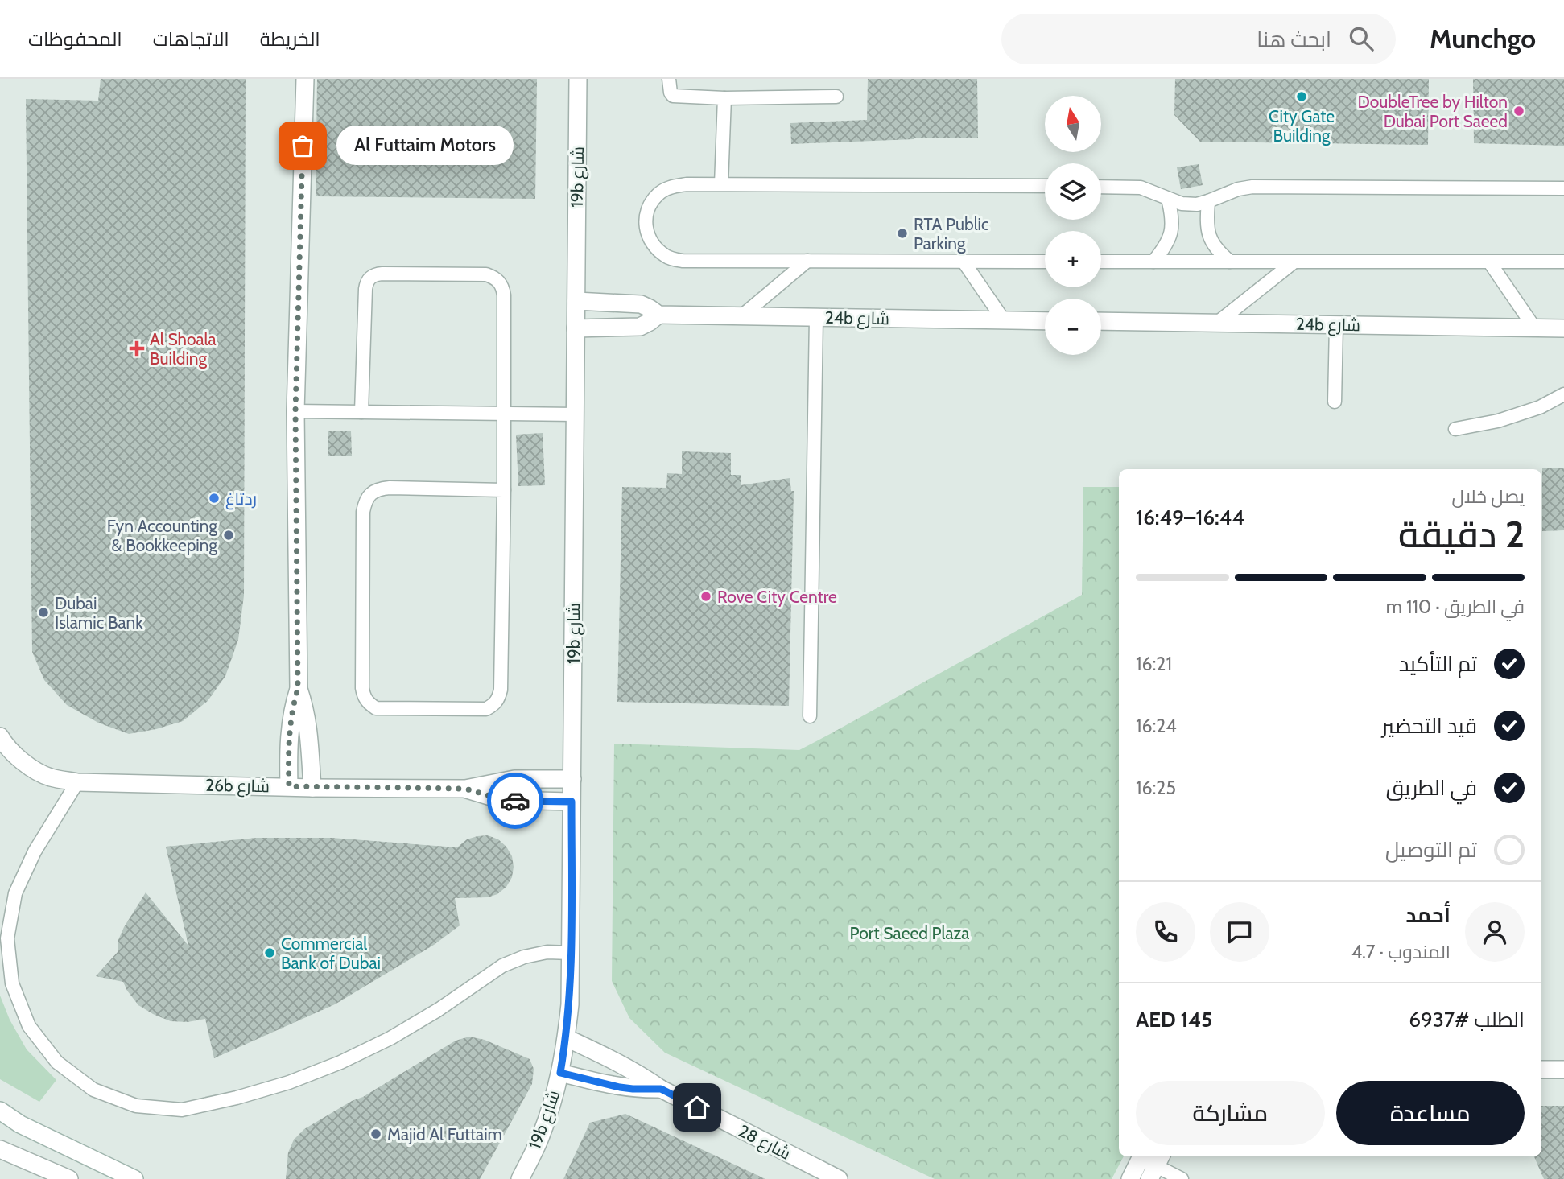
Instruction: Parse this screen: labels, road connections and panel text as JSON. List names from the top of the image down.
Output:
{
  "streets": {
    "street": [
      "19b شارع",
      "24b شارع",
      "26b شارع",
      "شارع 28"
    ]
  },
  "crossings": [
    ["19b شارع", "24b شارع"],
    ["19b شارع", "26b شارع"],
    ["19b شارع", "شارع 28"]
  ],
  "parks": ["Port Saeed Plaza"],
  "places": {
    "other": [
      "City Gate Building",
      "DoubleTree by Hilton Dubai Port Saeed",
      "Al Futtaim Motors",
      "RTA Public Parking",
      "ردتاغ",
      "Fyn Accounting & Bookkeeping",
      "Rove City Centre",
      "Dubai Islamic Bank",
      "Commercial Bank of Dubai",
      "Majid Al Futtaim"
    ],
    "health": ["Al Shoala Building"]
  },
  "north": "top",
  "page": {
    "header": "Munchgo",
    "search": "ابحث هنا",
    "nav": ["الخريطة", "الاتجاهات", "المحفوظات"],
    "map_buttons": ["+", "−"],
    "bubble": "Al Futtaim Motors",
    "heading": ["2 دقيقة", "يصل خلال", "16:44–16:49"],
    "panel": [
      "أحمد",
      "المندوب · 4.7",
      "الطلب #6937",
      "AED 145"
    ],
    "bar": "في الطريق · 110 m",
    "list": [
      ["تم التأكيد", "16:21"],
      ["قيد التحضير", "16:24"],
      ["في الطريق", "16:25"],
      "تم التوصيل"
    ],
    "buttons": ["مساعدة", "مشاركة"]
  }
}
